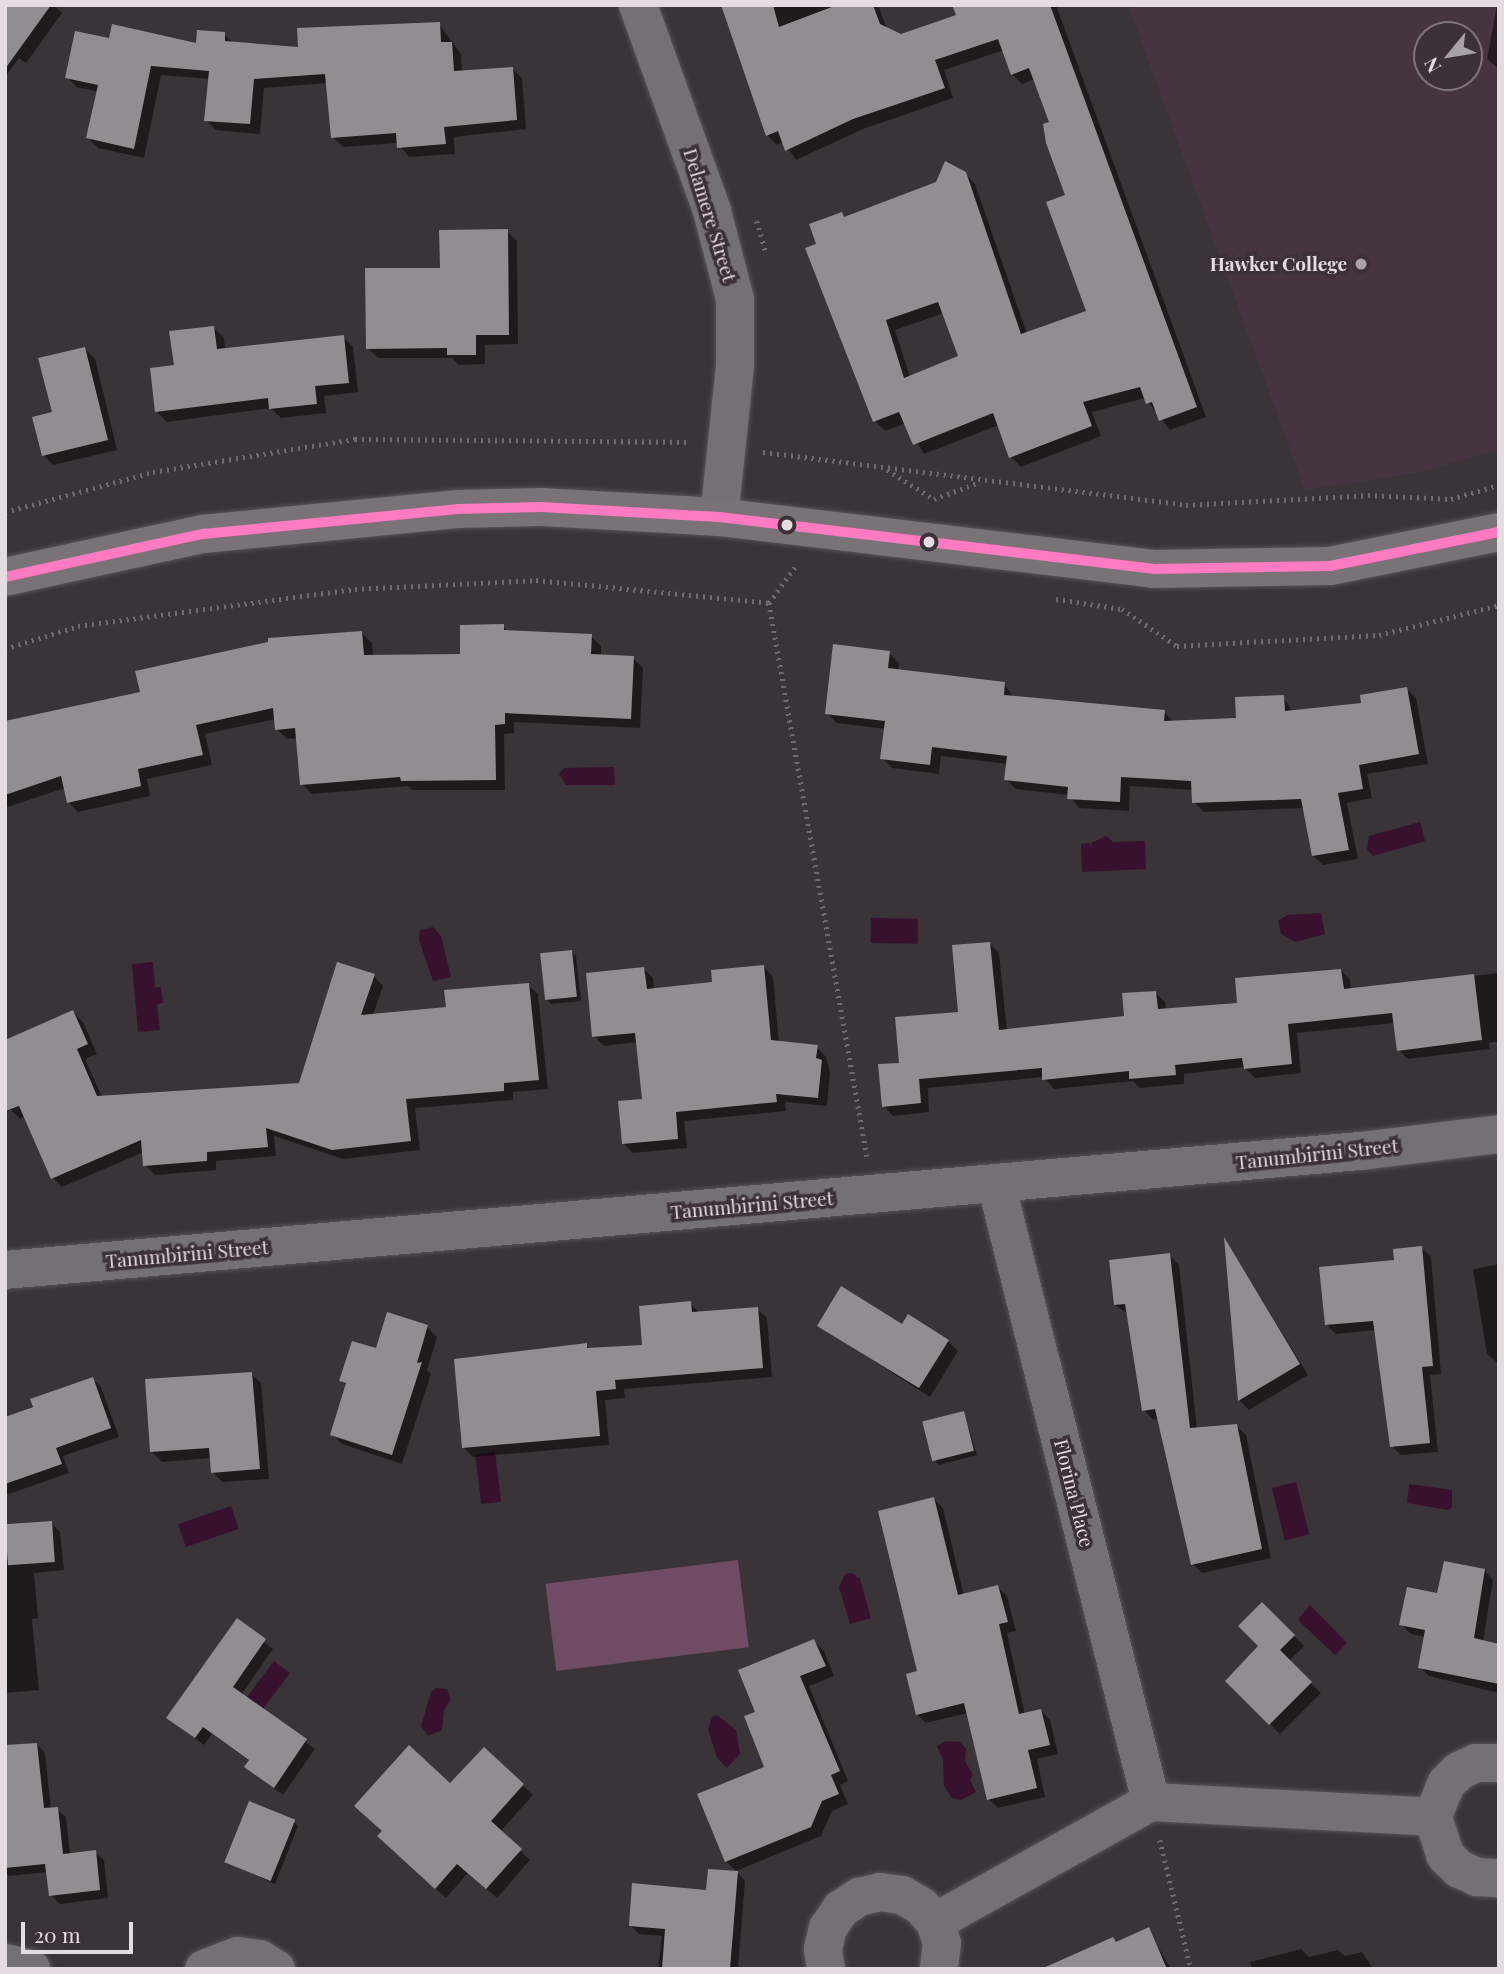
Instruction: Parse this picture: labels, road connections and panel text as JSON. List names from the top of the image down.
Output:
{
  "streets": {
    "street": ["Delamere Street", "Tanumbirini Street", "Florina Place"]
  },
  "crossings": [
    ["Tanumbirini Street", "Florina Place"]
  ],
  "places": ["Hawker College"],
  "scale_bar": "20 m",
  "north": "bottom left"
}
